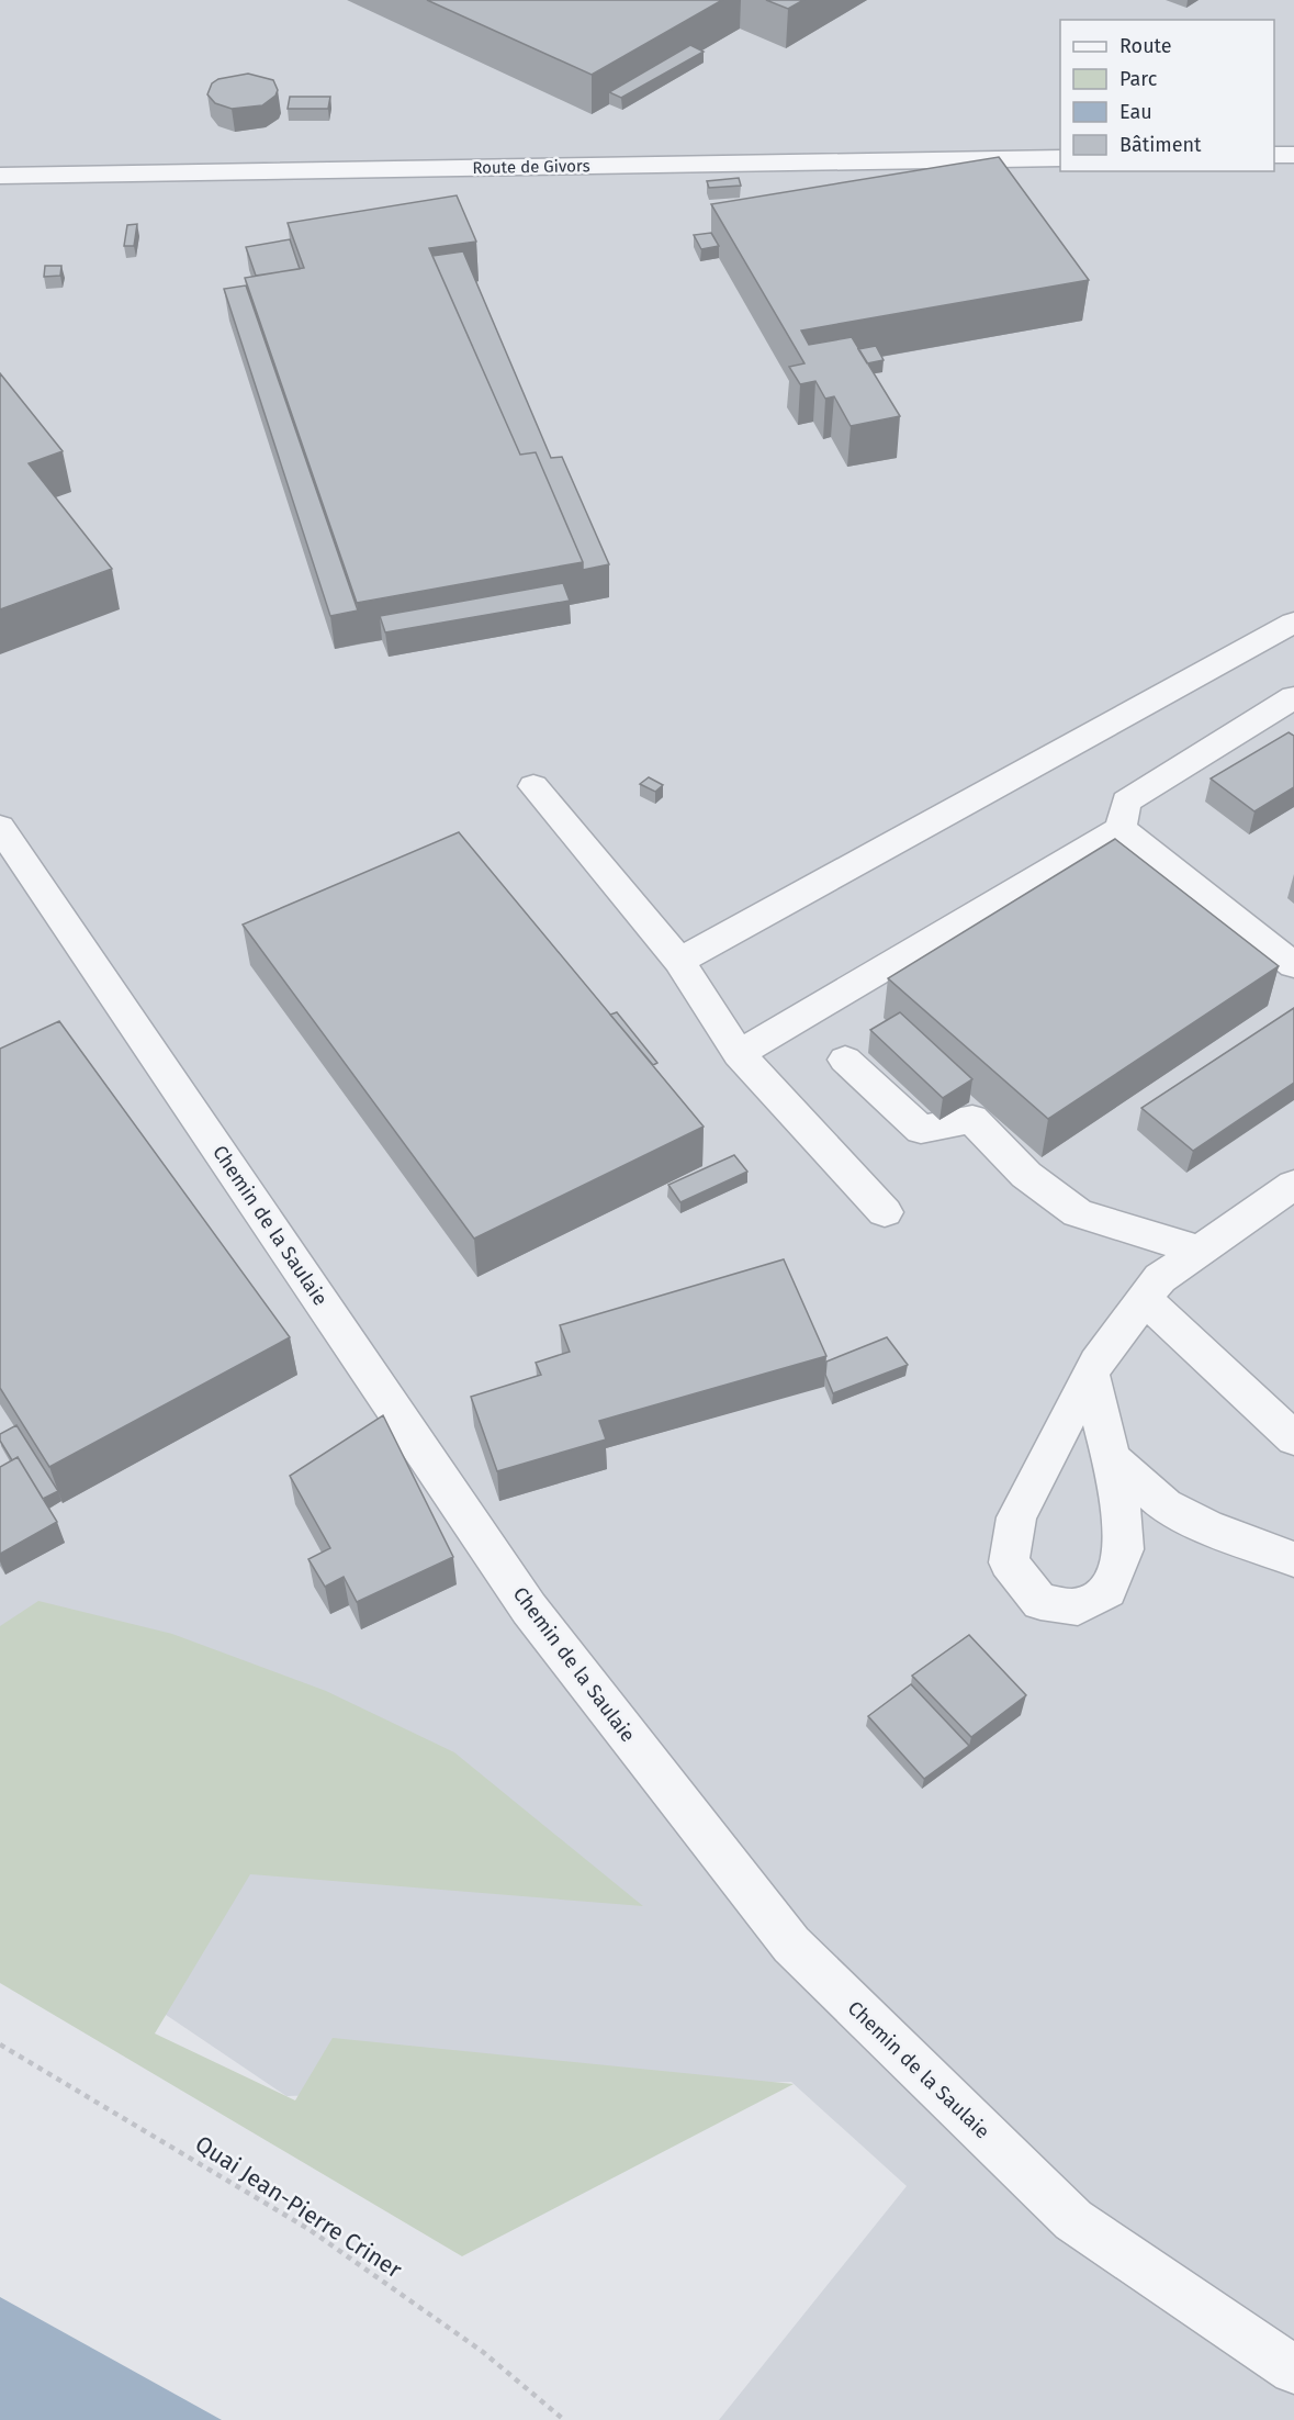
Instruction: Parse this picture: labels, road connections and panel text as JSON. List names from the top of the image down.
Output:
{
  "streets": {
    "street": ["Route de Givors", "Chemin de la Saulaie"],
    "path": ["Quai Jean-Pierre Criner"]
  },
  "legend": [
    "Route",
    "Parc",
    "Eau",
    "Bâtiment"
  ]
}
